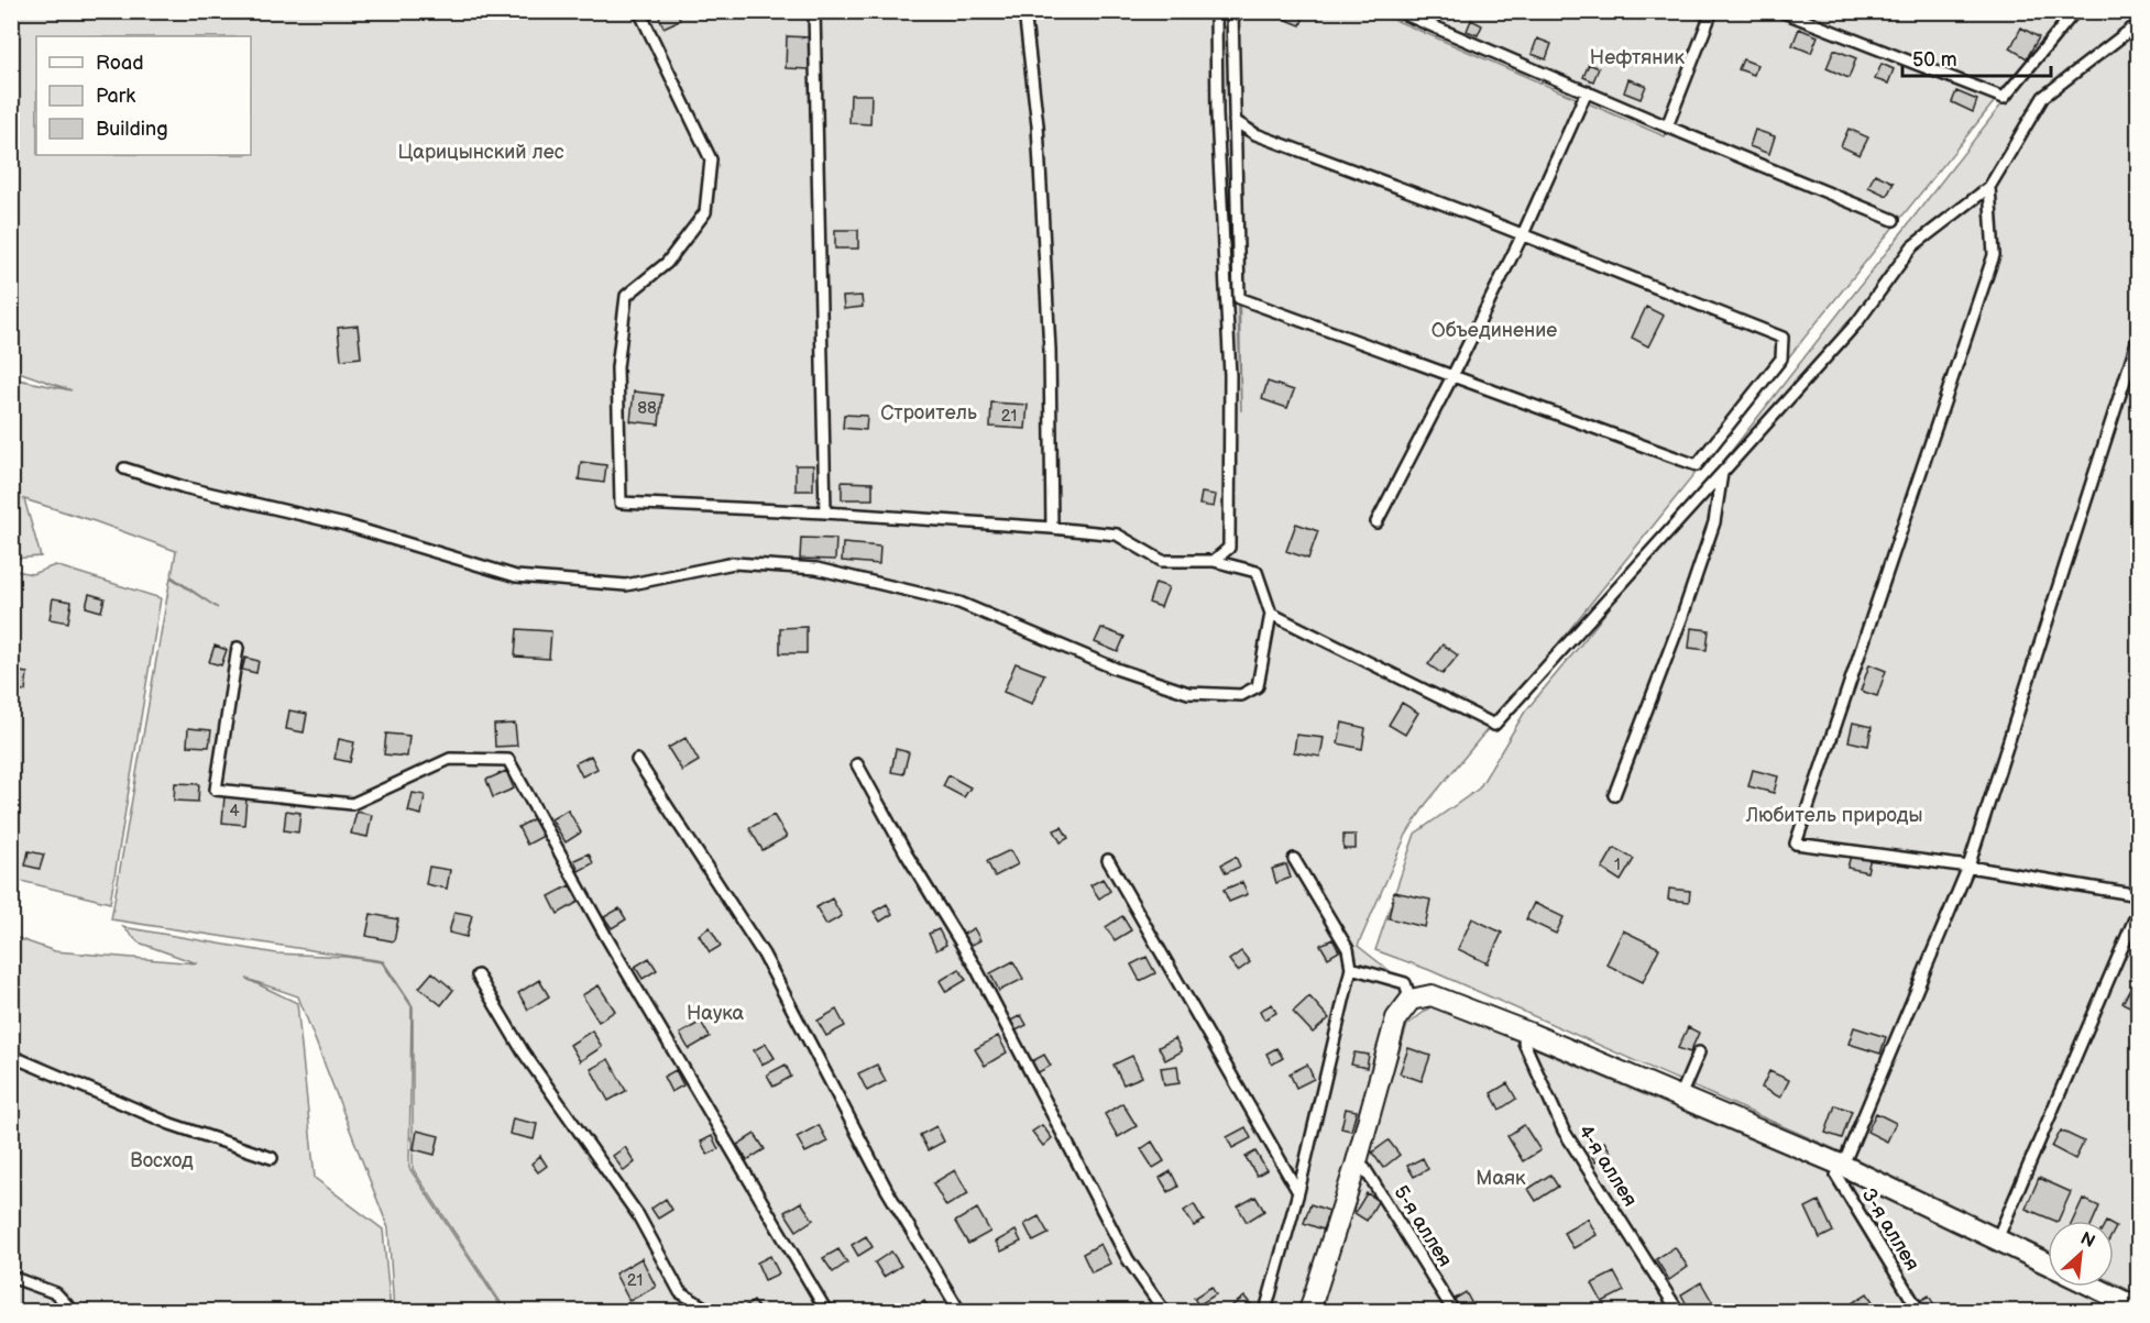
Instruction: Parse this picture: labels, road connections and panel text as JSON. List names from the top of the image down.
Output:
{
  "streets": {
    "lane": ["4-я аллея", "5-я аллея", "3-я аллея"]
  },
  "parks": [
    "Нефтяник",
    "Царицынский лес",
    "Объединение",
    "Строитель",
    "Любитель природы",
    "Наука",
    "Восход",
    "Маяк"
  ],
  "house_numbers": [
    "88",
    "21",
    "4",
    "1",
    "21"
  ],
  "legend": ["Road", "Park", "Building"],
  "scale_bar": "50 m",
  "north": "top right"
}
